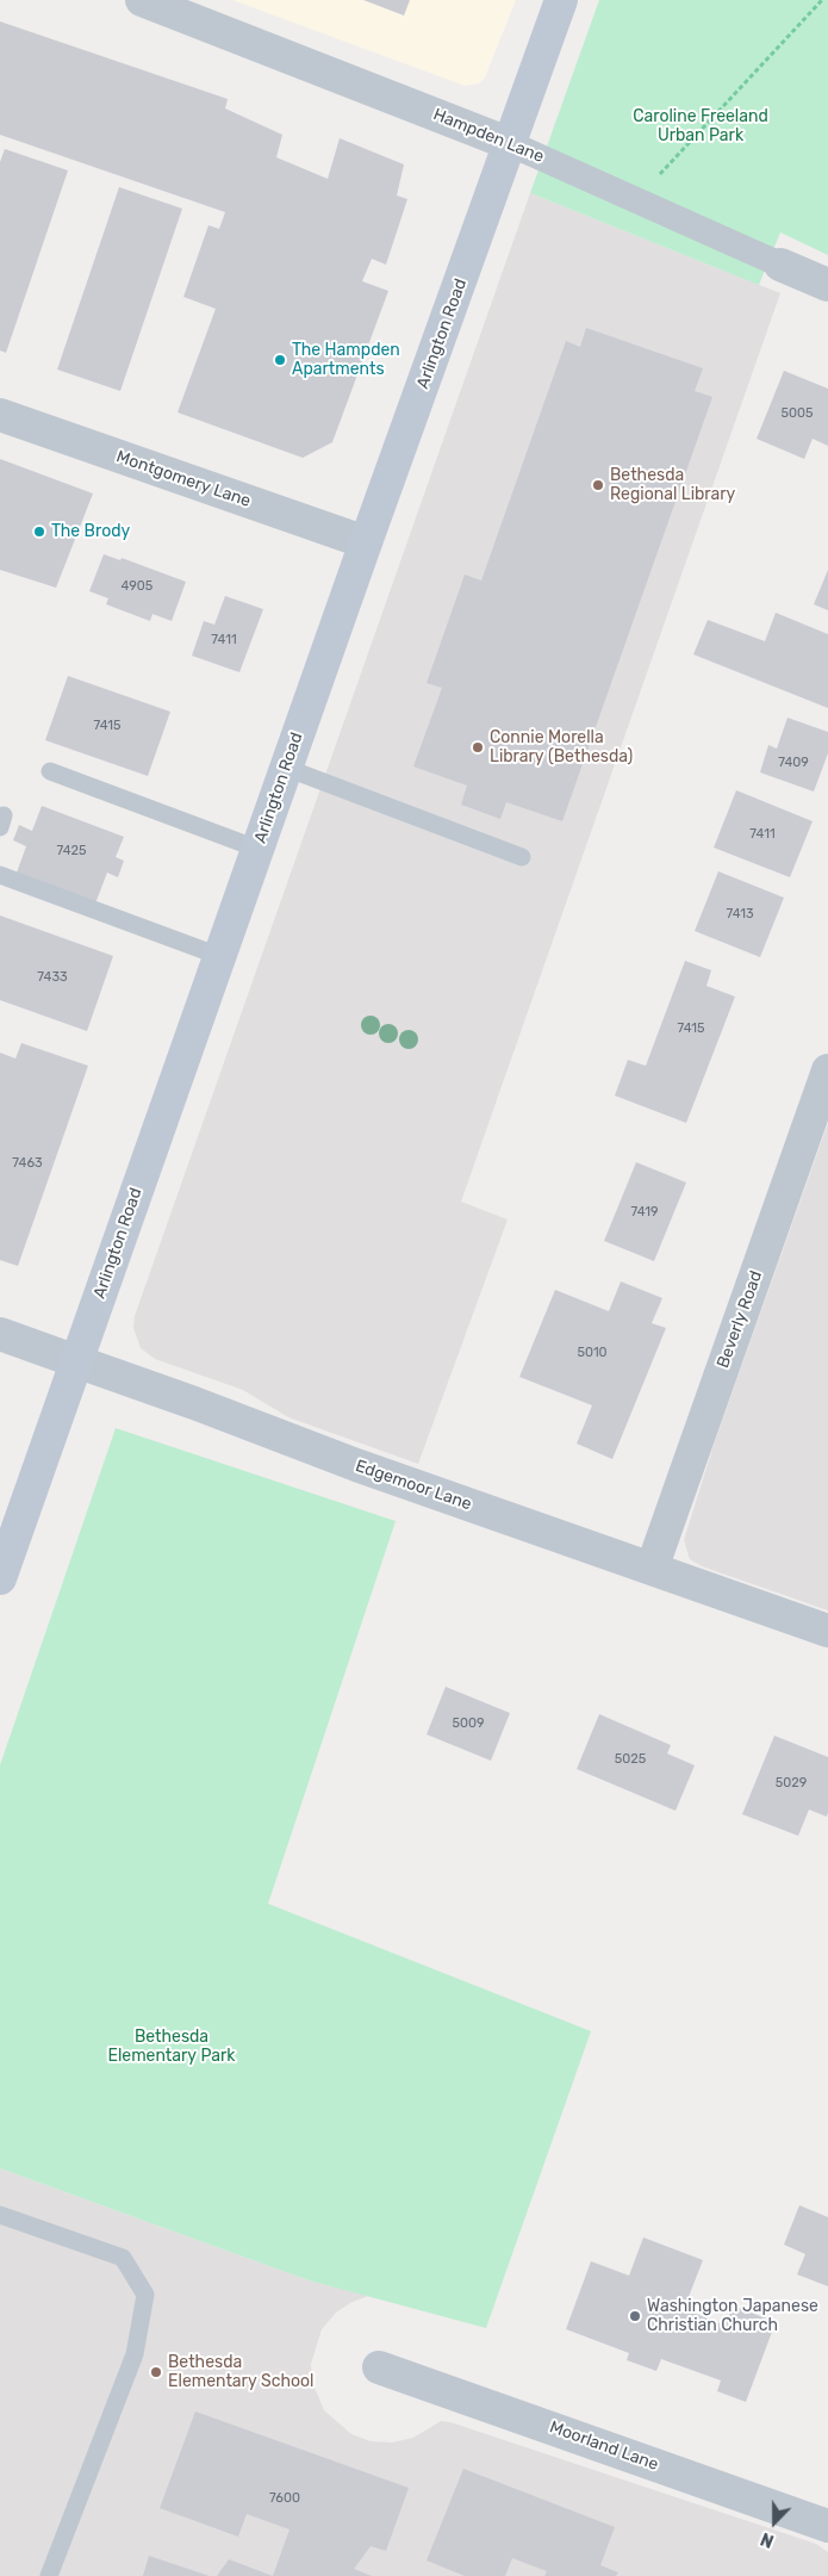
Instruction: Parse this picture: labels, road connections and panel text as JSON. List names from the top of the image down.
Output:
{
  "streets": {
    "main road": ["Arlington Road"],
    "street": [
      "Hampden Lane",
      "Montgomery Lane",
      "Beverly Road",
      "Edgemoor Lane",
      "Moorland Lane"
    ]
  },
  "crossings": [
    ["Hampden Lane", "Arlington Road"],
    ["Arlington Road", "Montgomery Lane"],
    ["Arlington Road", "Edgemoor Lane"],
    ["Beverly Road", "Edgemoor Lane"]
  ],
  "parks": ["Caroline Freeland Urban Park", "Bethesda Elementary Park"],
  "places": [
    "The Hampden Apartments",
    "Bethesda Regional Library",
    "The Brody",
    "Connie Morella Library (Bethesda)",
    "Washington Japanese Christian Church",
    "Bethesda Elementary School"
  ],
  "house_numbers": [
    "5005",
    "4905",
    "7411",
    "7415",
    "7409",
    "7411",
    "7425",
    "7413",
    "7433",
    "7415",
    "7463",
    "7419",
    "5010",
    "5009",
    "5025",
    "5029",
    "7600"
  ],
  "north": "bottom"
}
